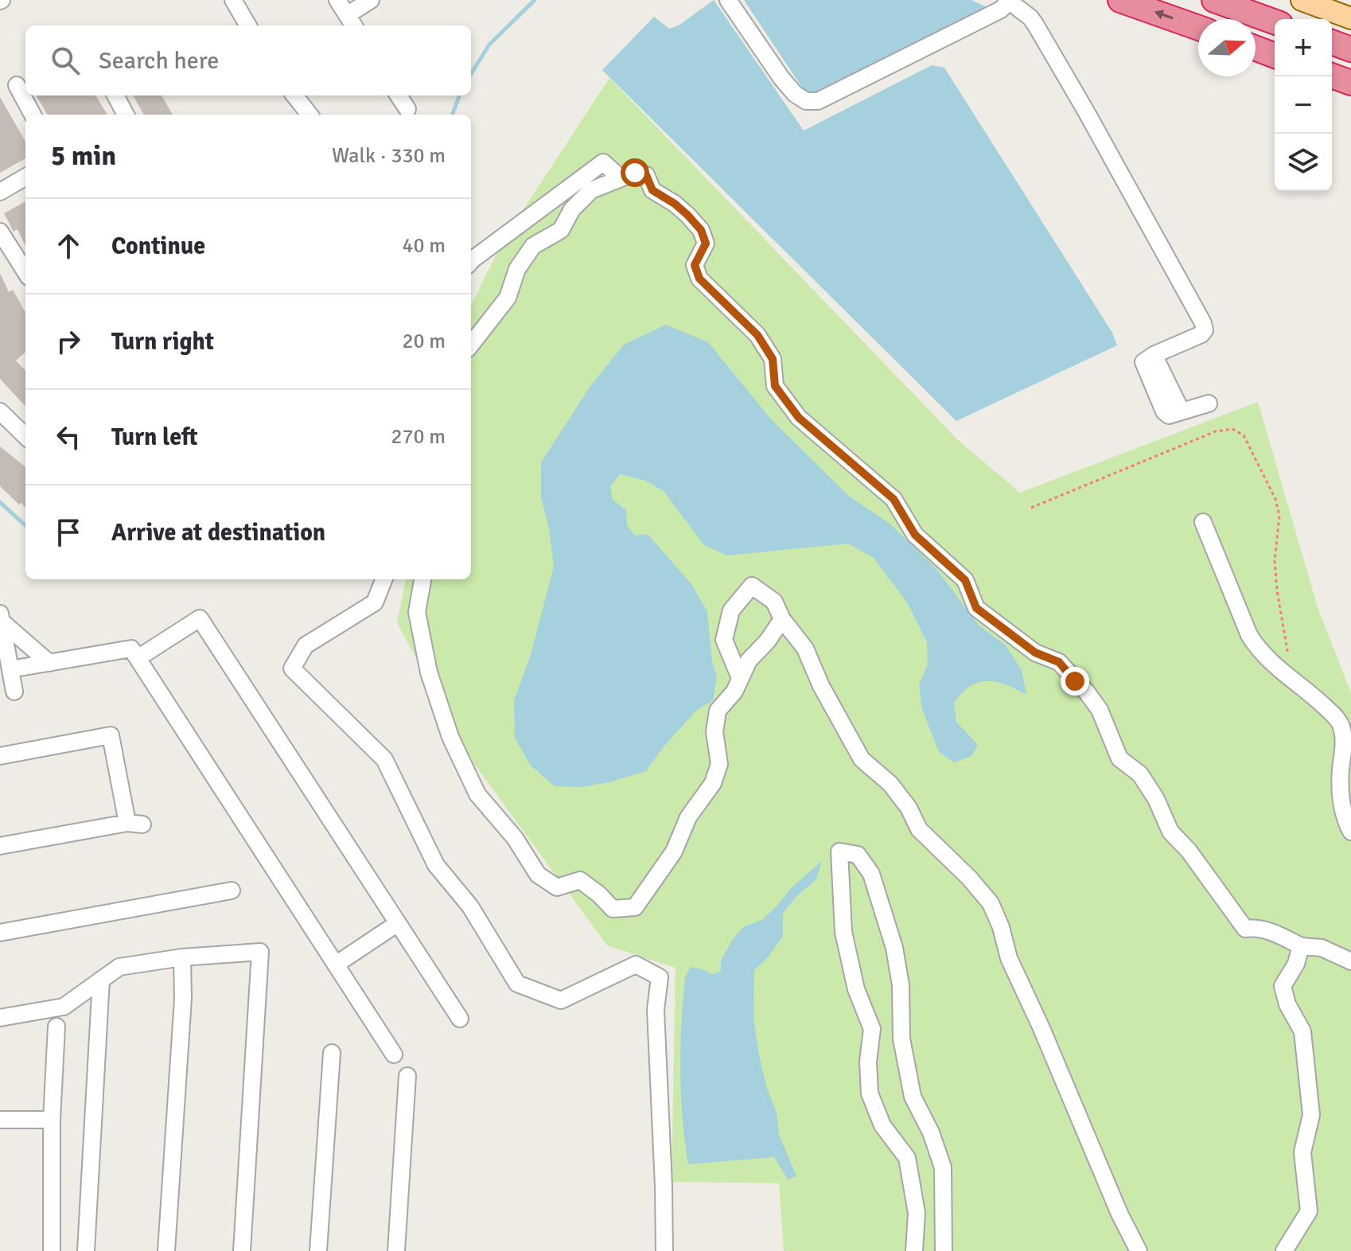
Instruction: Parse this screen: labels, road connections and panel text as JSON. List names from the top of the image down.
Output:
{
  "north": "right",
  "page": {
    "map_buttons": ["+", "−"],
    "search": "Search here",
    "heading": ["5 min", "Walk · 330 m"],
    "list": [
      ["Continue", "40 m"],
      ["Turn right", "20 m"],
      ["Turn left", "270 m"],
      "Arrive at destination"
    ]
  }
}
